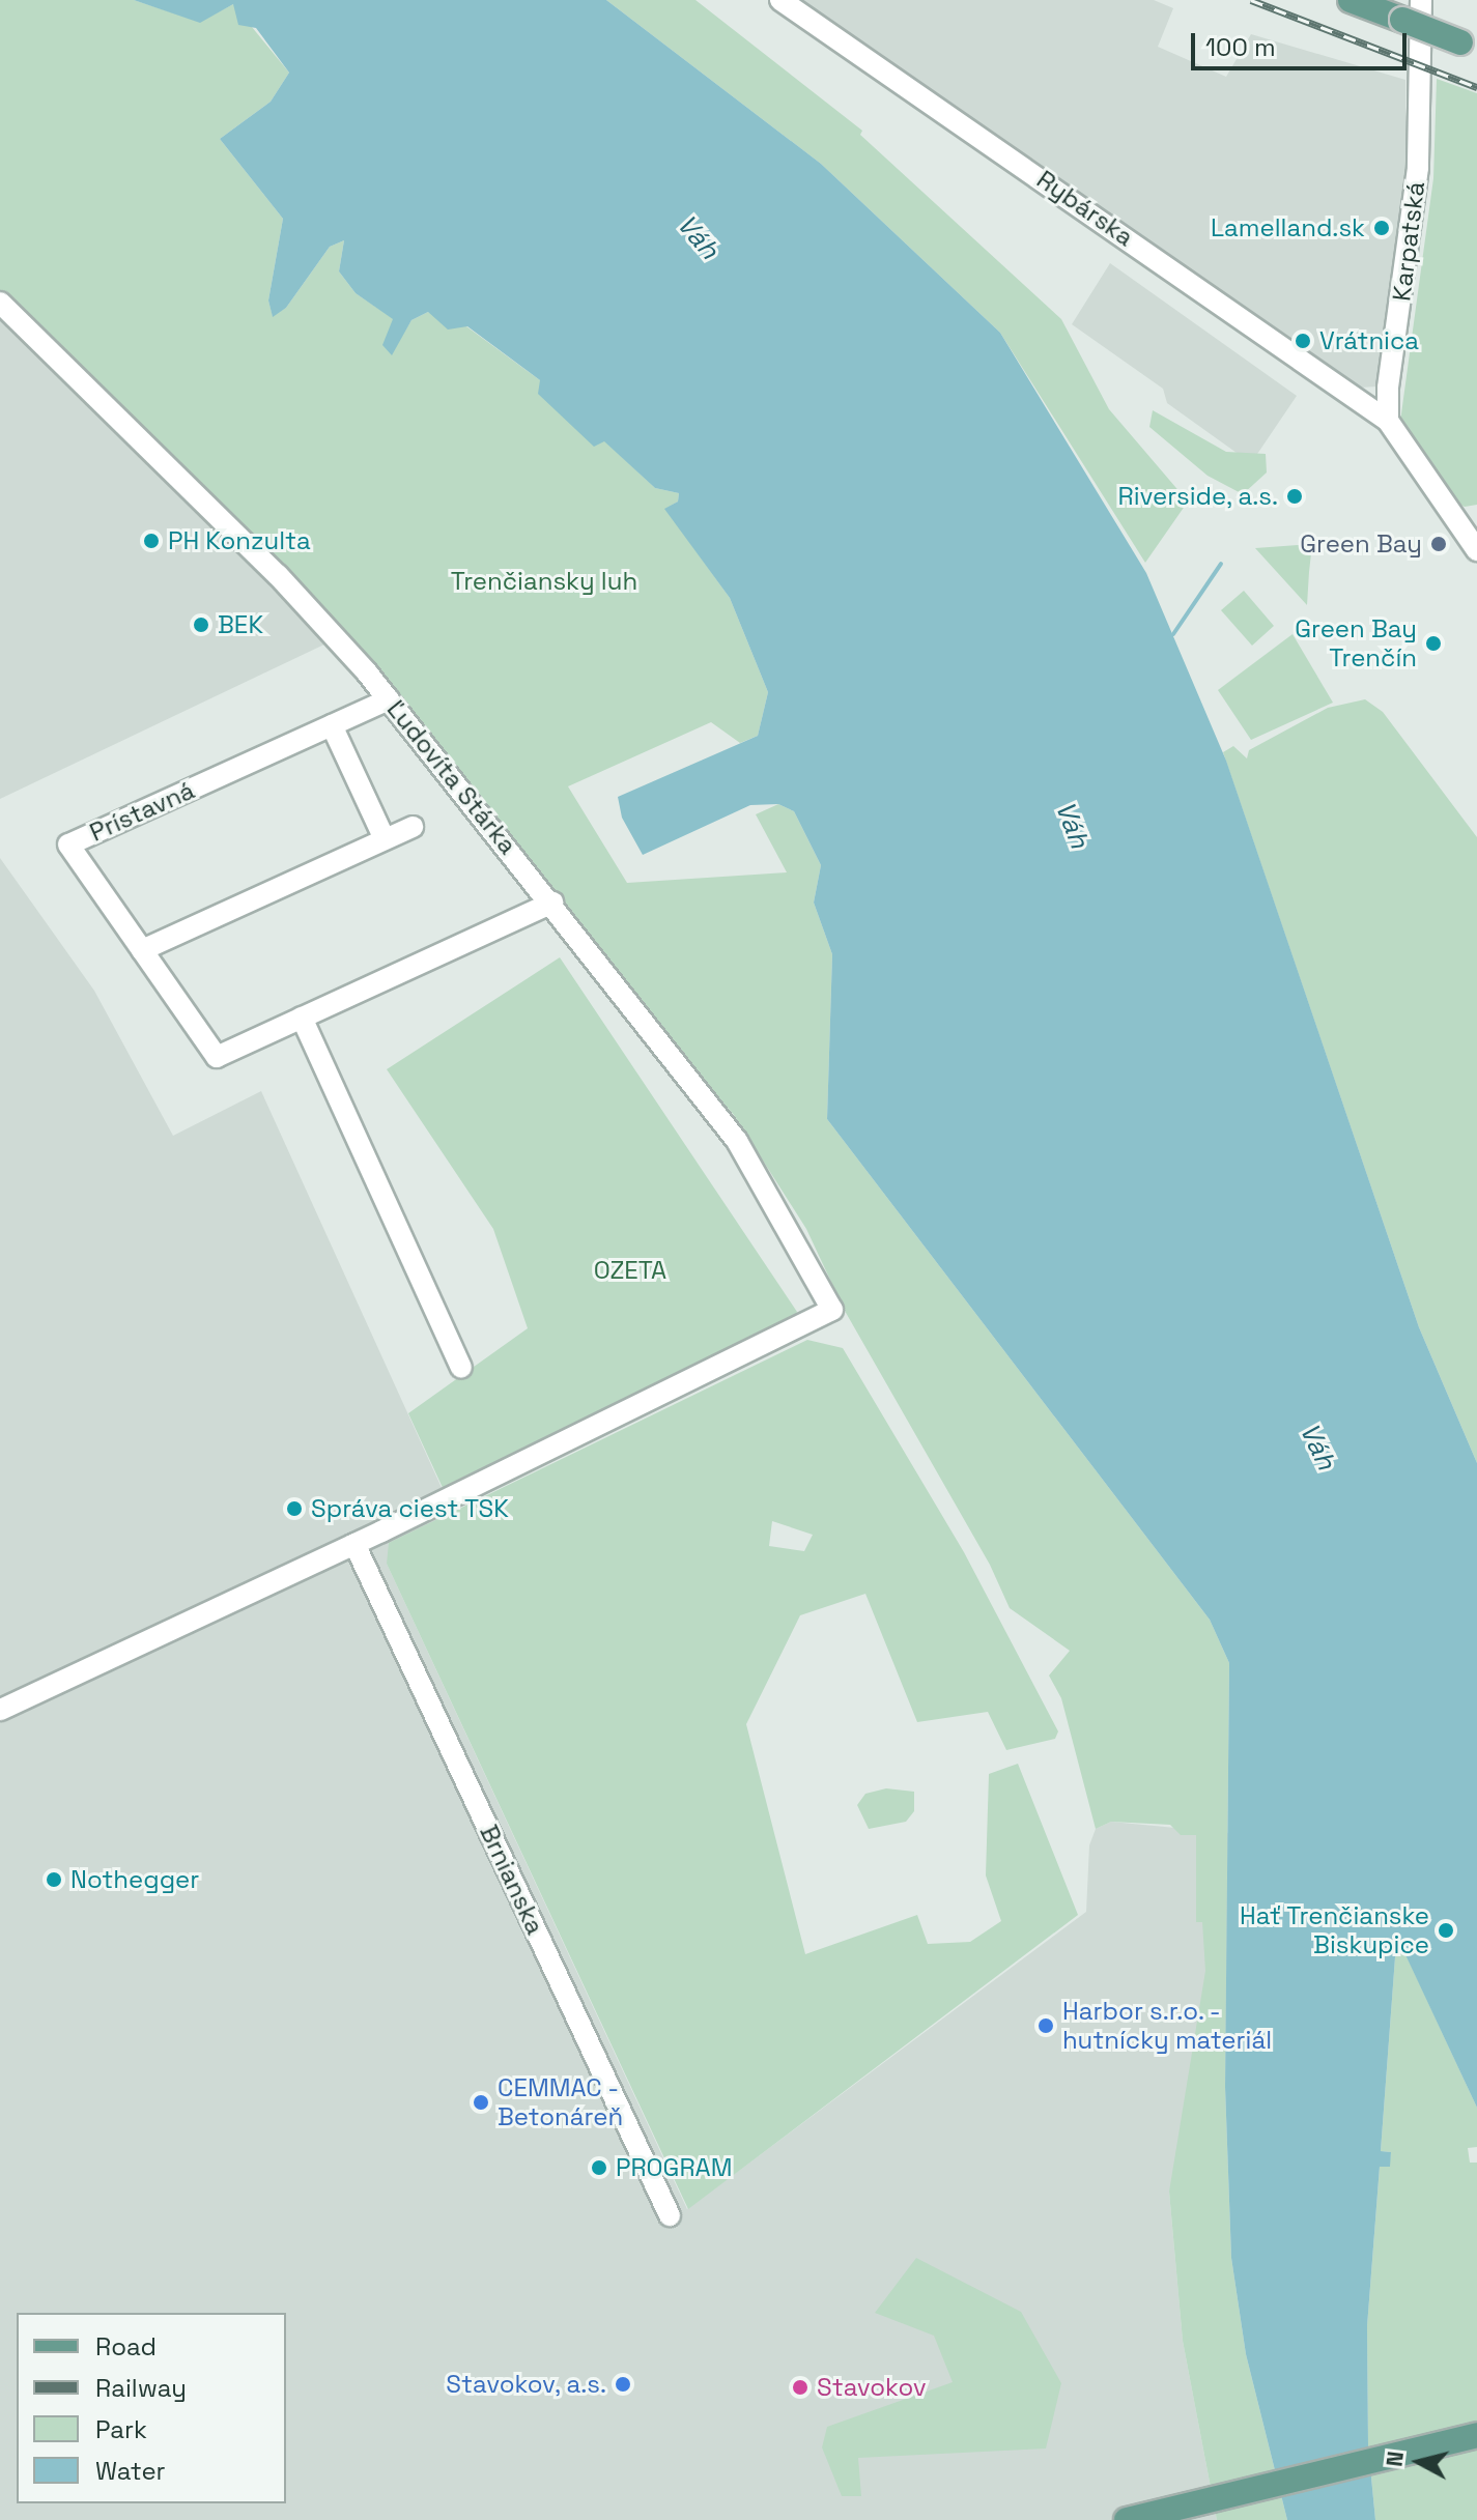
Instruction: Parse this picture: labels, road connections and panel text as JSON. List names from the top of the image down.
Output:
{
  "streets": {
    "street": [
      "Rybárska",
      "Karpatská",
      "Ľudovíta Stárka",
      "Prístavná",
      "Brnianska"
    ]
  },
  "crossings": [
    ["Rybárska", "Karpatská"],
    ["Ľudovíta Stárka", "Prístavná"],
    ["Ľudovíta Stárka", "Brnianska"]
  ],
  "water": ["Váh"],
  "parks": ["Trenčiansky luh", "OZETA"],
  "places": [
    "Lamelland.sk",
    "Vrátnica",
    "Riverside, a.s.",
    "PH Konzulta",
    "Green Bay",
    "BEK",
    "Green Bay Trenčín",
    "Správa ciest TSK",
    "Nothegger",
    "Hať Trenčianske Biskupice",
    "Harbor s.r.o. - hutnícky materiál",
    "CEMMAC - Betonáreň",
    "PROGRAM",
    "Stavokov, a.s.",
    "Stavokov"
  ],
  "legend": [
    "Road",
    "Railway",
    "Park",
    "Water"
  ],
  "scale_bar": "100 m",
  "north": "left"
}
